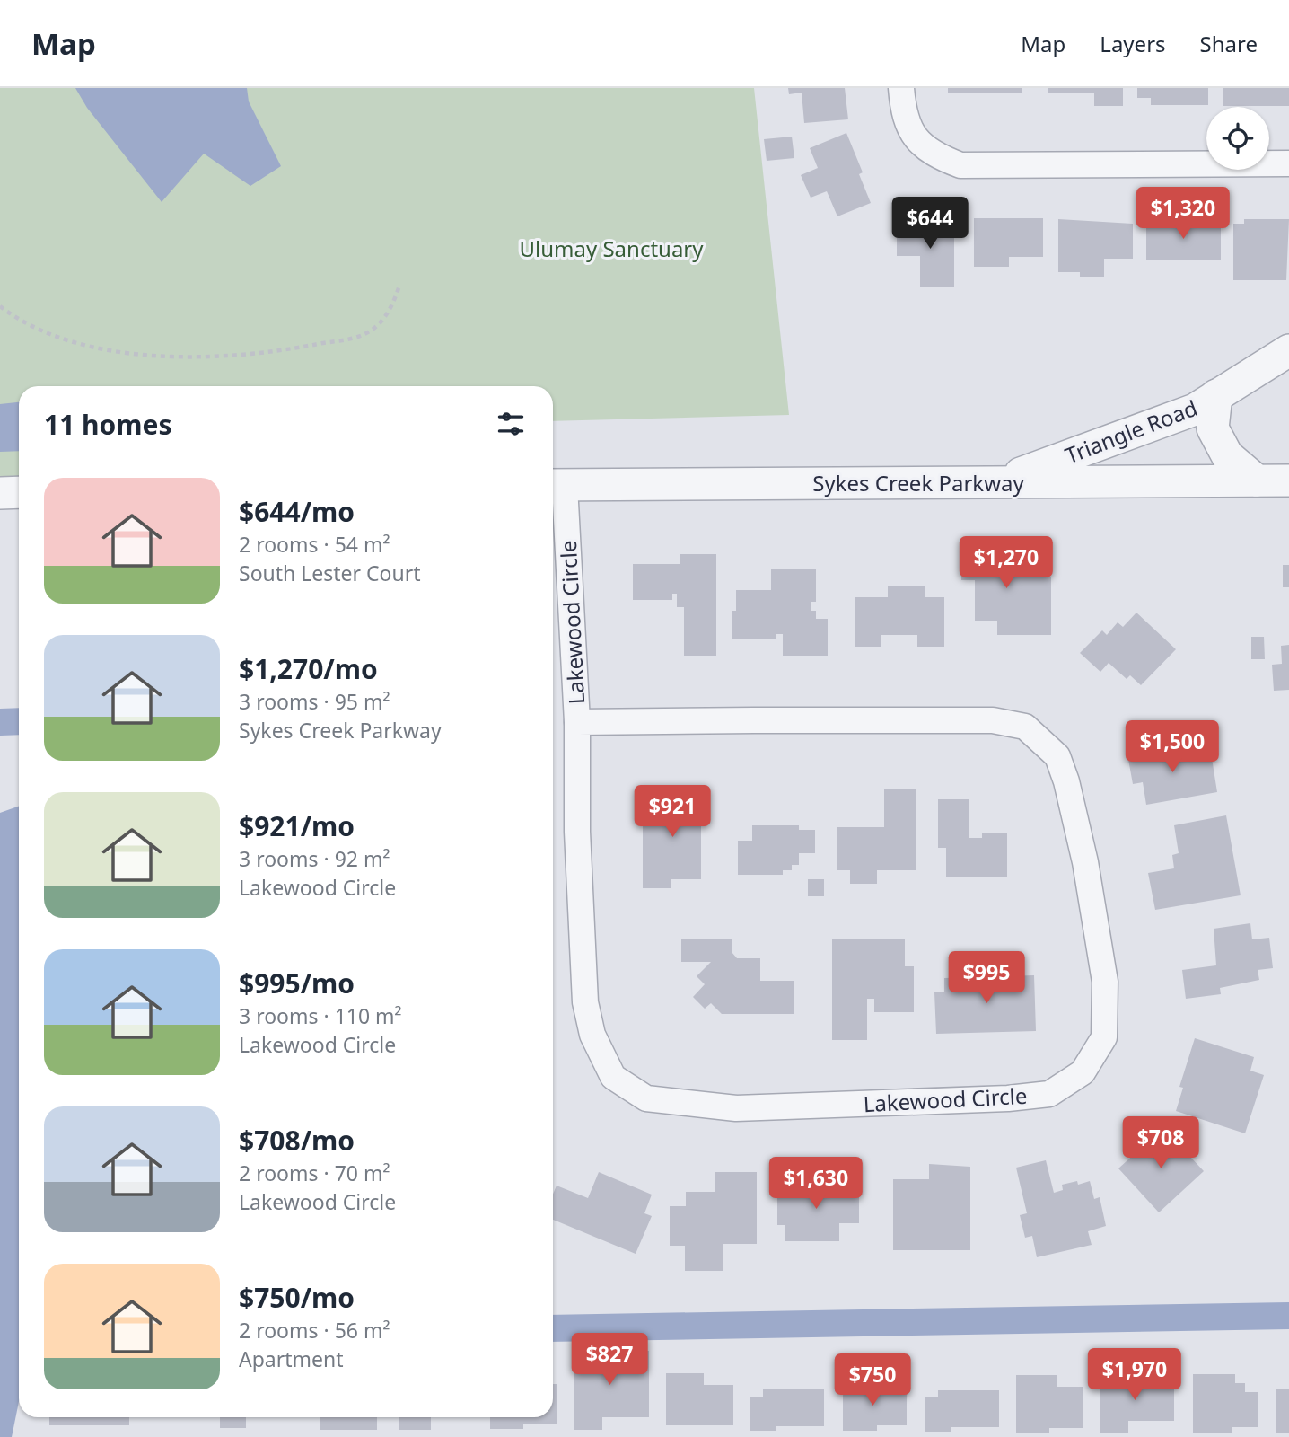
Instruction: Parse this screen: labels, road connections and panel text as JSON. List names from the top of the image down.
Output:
{
  "streets": {
    "street": ["Triangle Road", "Sykes Creek Parkway", "Lakewood Circle"]
  },
  "crossings": [
    ["Triangle Road", "Sykes Creek Parkway"],
    ["Sykes Creek Parkway", "Lakewood Circle"]
  ],
  "parks": ["Ulumay Sanctuary"],
  "page": {
    "header": "Map",
    "nav": ["Map", "Layers", "Share"],
    "price": [
      "$1,320",
      "$644",
      "$1,270",
      "$1,500",
      "$921",
      "$995",
      "$708",
      "$1,630",
      "$827",
      "$1,970",
      "$750"
    ],
    "heading": "11 homes",
    "list": [
      {
        "name": "$644/mo",
        "note": "2 rooms · 54 m² · South Lester Court"
      },
      {
        "name": "$1,270/mo",
        "note": "3 rooms · 95 m² · Sykes Creek Parkway"
      },
      {
        "name": "$921/mo",
        "note": "3 rooms · 92 m² · Lakewood Circle"
      },
      {
        "name": "$995/mo",
        "note": "3 rooms · 110 m² · Lakewood Circle"
      },
      {
        "name": "$708/mo",
        "note": "2 rooms · 70 m² · Lakewood Circle"
      },
      {
        "name": "$750/mo",
        "note": "2 rooms · 56 m² · Apartment"
      }
    ]
  }
}
